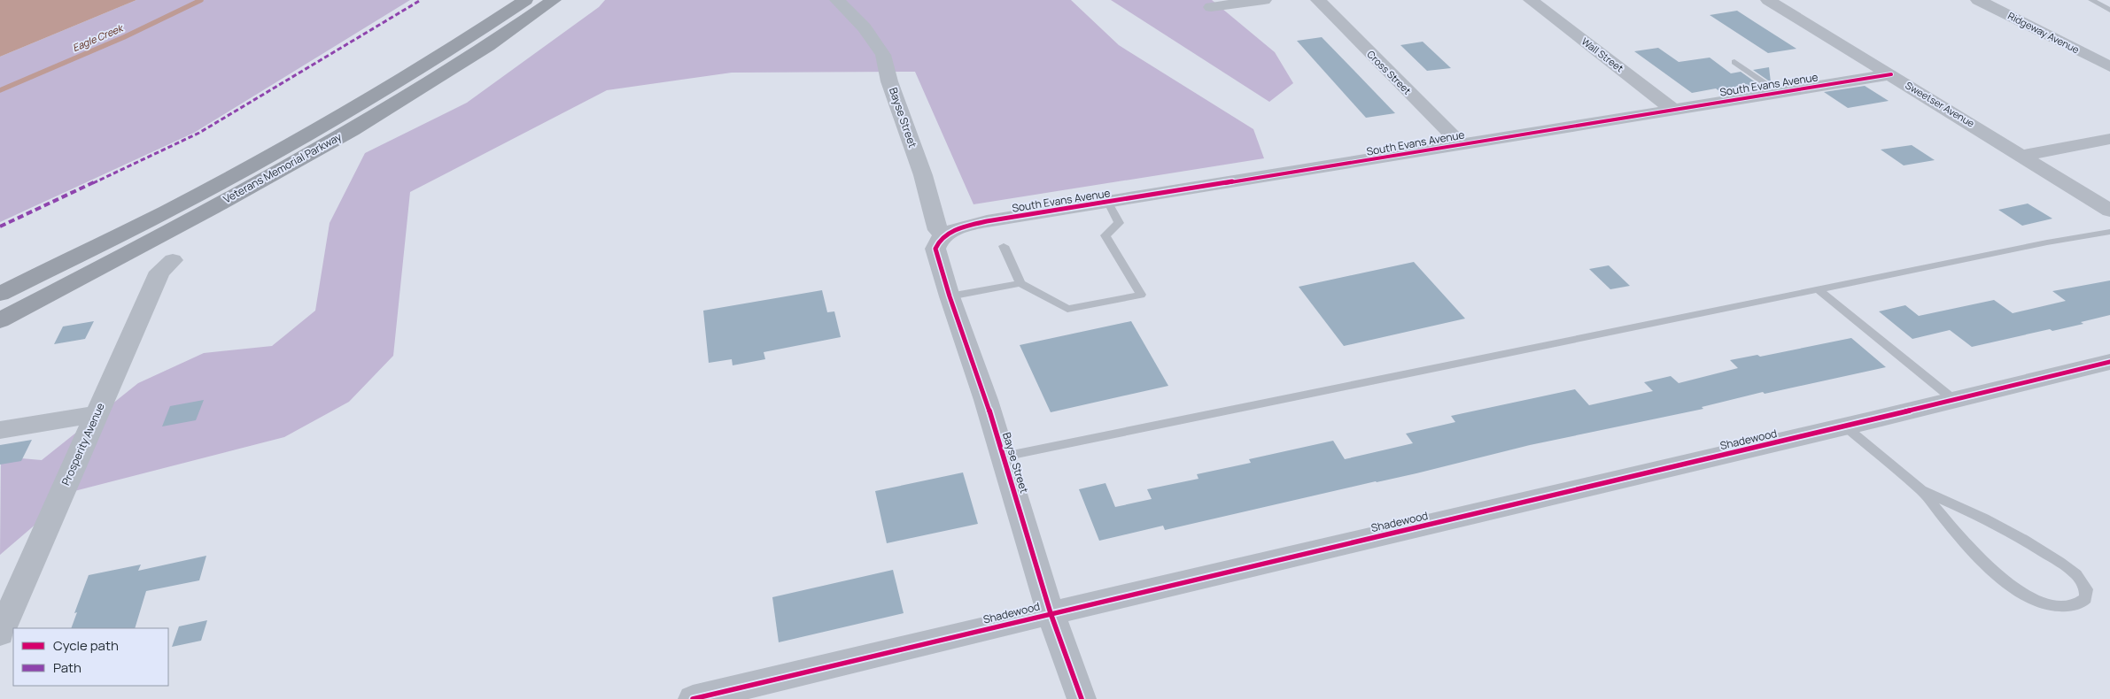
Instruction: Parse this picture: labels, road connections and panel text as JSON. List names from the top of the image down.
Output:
{
  "streets": {
    "highway": ["Veterans Memorial Parkway"],
    "street": [
      "Ridgeway Avenue",
      "Wall Street",
      "Cross Street",
      "South Evans Avenue",
      "Sweetser Avenue",
      "Bayse Street",
      "Shadewood",
      "Prosperity Avenue"
    ]
  },
  "crossings": [
    ["Wall Street", "South Evans Avenue"],
    ["Cross Street", "South Evans Avenue"],
    ["South Evans Avenue", "Sweetser Avenue"],
    ["South Evans Avenue", "Bayse Street"],
    ["Bayse Street", "Shadewood"]
  ],
  "water": ["Eagle Creek"],
  "legend": ["Cycle path", "Path"]
}
